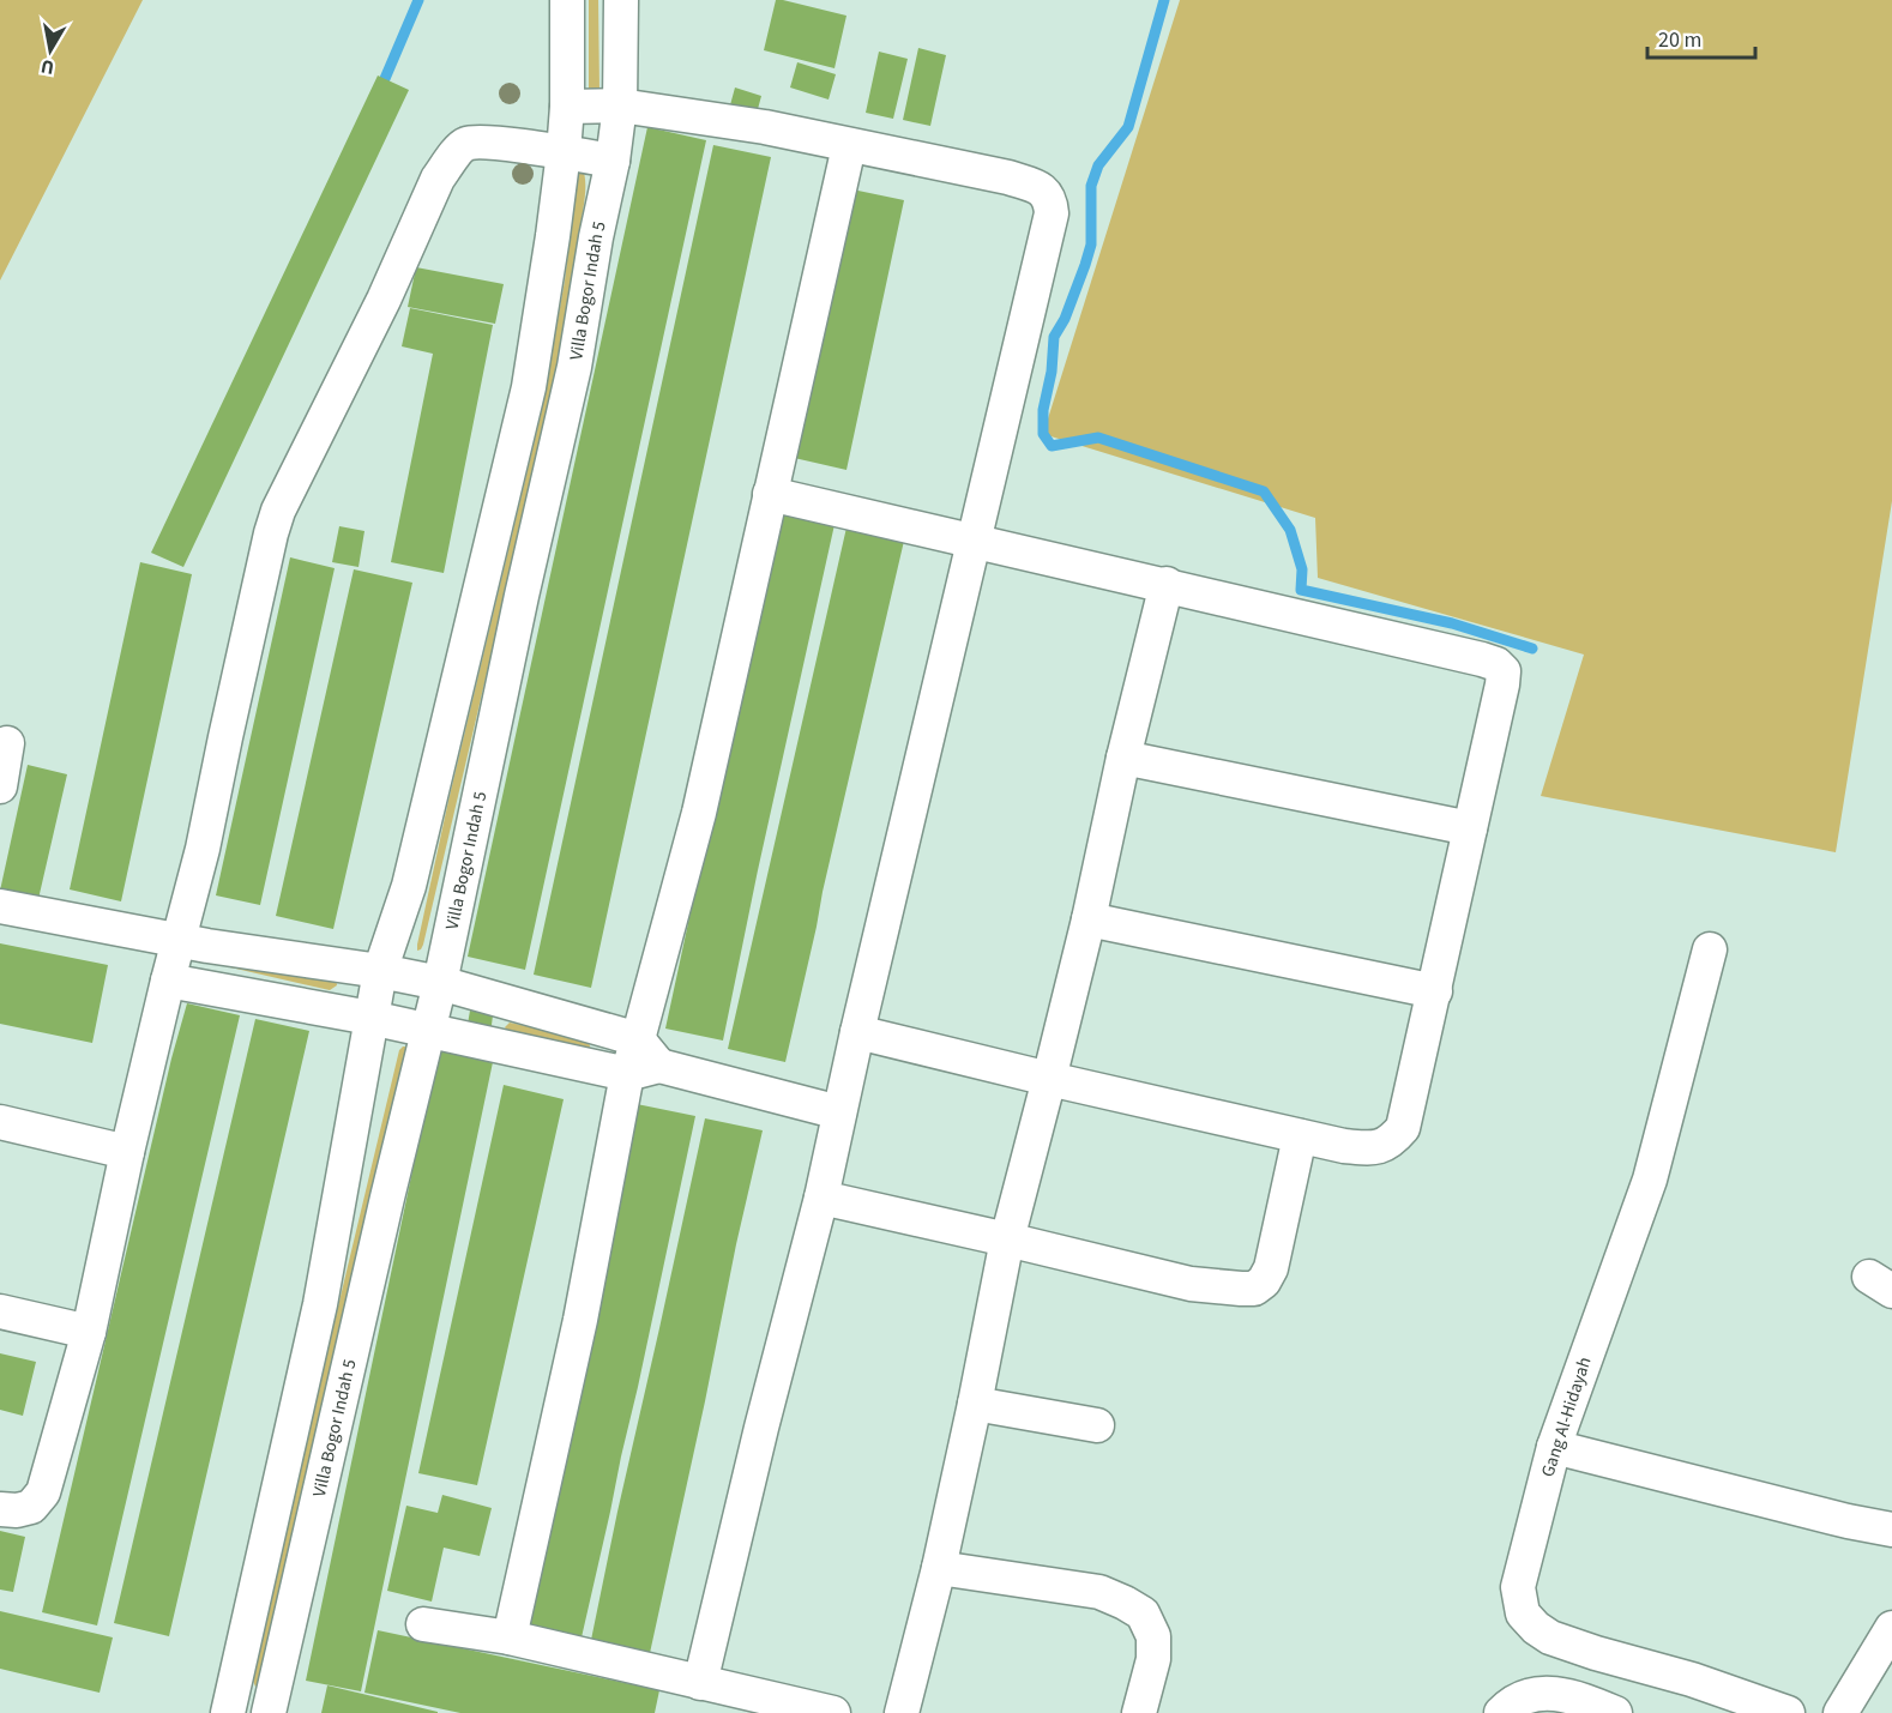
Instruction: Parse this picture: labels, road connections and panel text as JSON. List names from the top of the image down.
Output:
{
  "streets": {
    "street": ["Villa Bogor Indah 5", "Gang Al-Hidayah"]
  },
  "scale_bar": "20 m",
  "north": "bottom"
}
